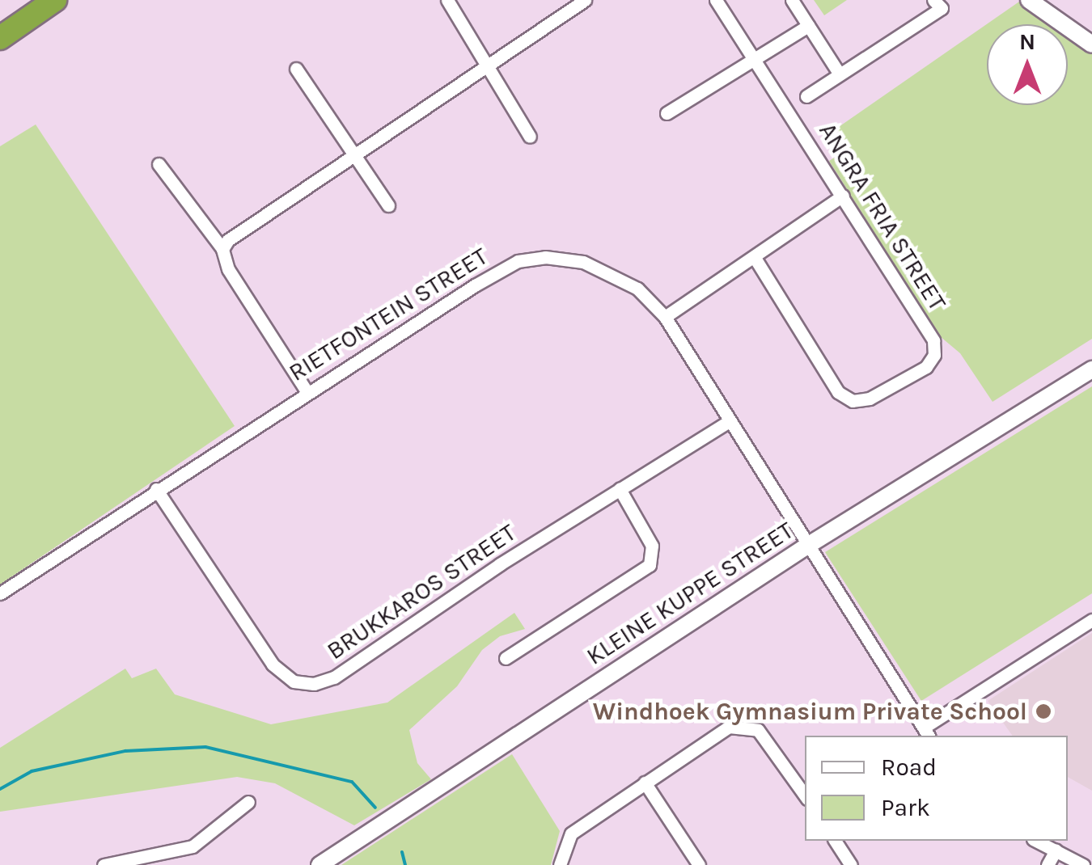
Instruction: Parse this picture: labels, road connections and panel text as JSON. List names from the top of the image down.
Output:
{
  "streets": {
    "street": [
      "ANGRA FRIA STREET",
      "RIETFONTEIN STREET",
      "BRUKKAROS STREET",
      "KLEINE KUPPE STREET"
    ]
  },
  "crossings": [
    ["RIETFONTEIN STREET", "BRUKKAROS STREET"],
    ["RIETFONTEIN STREET", "KLEINE KUPPE STREET"]
  ],
  "places": ["Windhoek Gymnasium Private School"],
  "legend": ["Road", "Park"],
  "north": "top"
}
